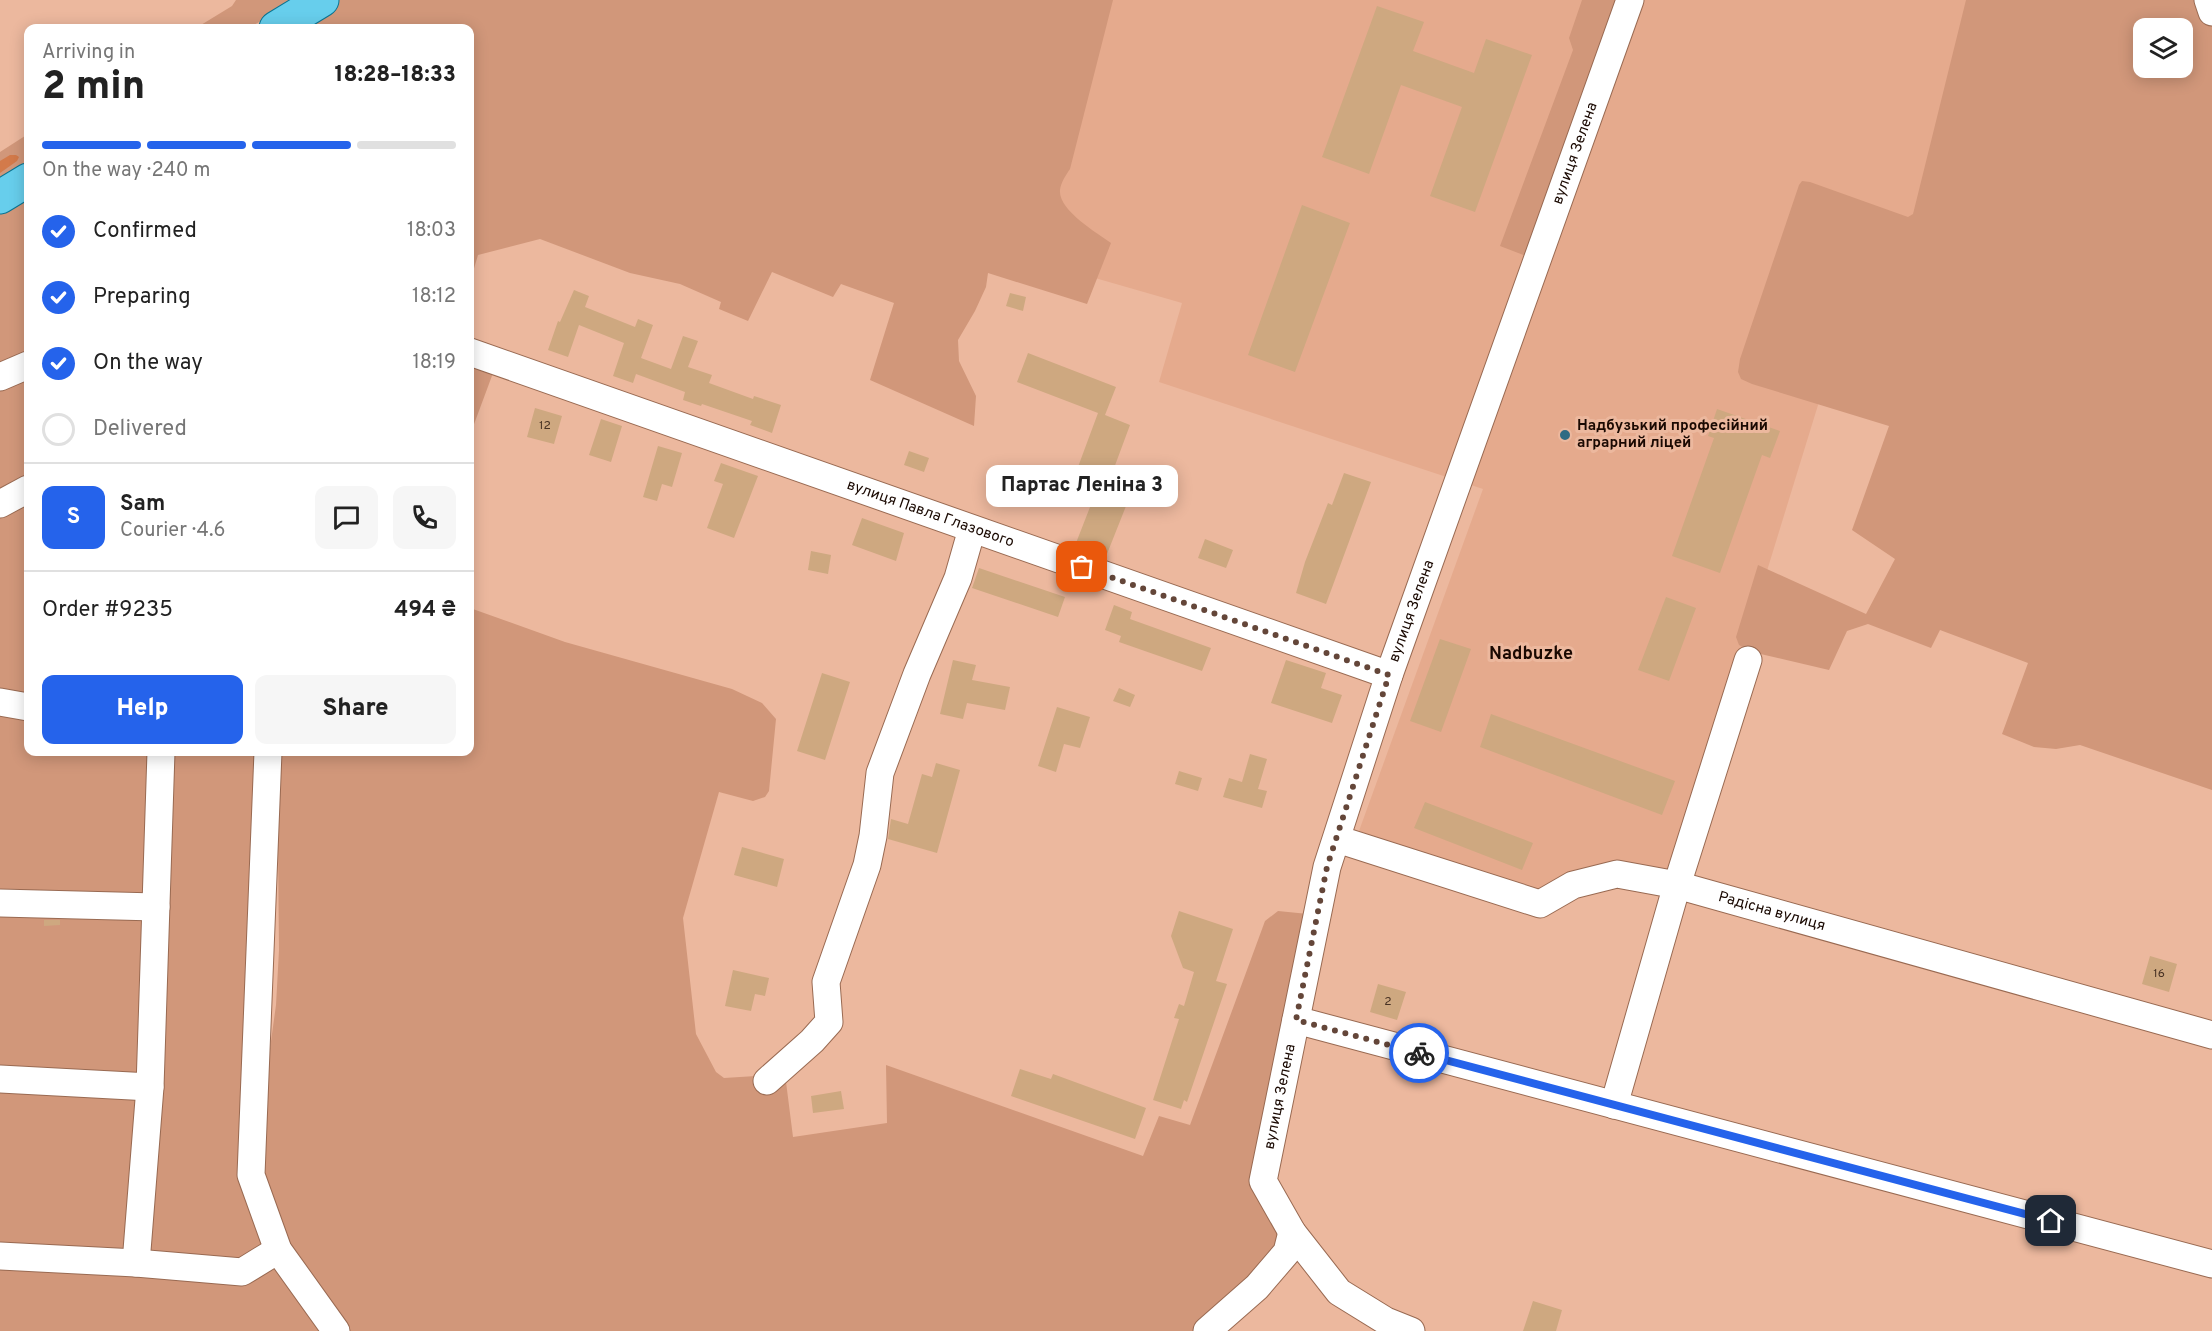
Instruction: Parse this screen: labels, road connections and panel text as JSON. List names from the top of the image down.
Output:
{
  "streets": {
    "street": ["вулиця Зелена", "вулиця Павла Глазового", "Радісна вулиця"]
  },
  "crossings": [
    ["вулиця Зелена", "вулиця Павла Глазового"],
    ["вулиця Зелена", "Радісна вулиця"]
  ],
  "districts": ["Nadbuzke"],
  "places": ["Надбузький професійний аграрний ліцей", "Партас Леніна 3"],
  "house_numbers": ["12", "16", "2"],
  "page": {
    "heading": ["2 min", "Arriving in", "18:28–18:33"],
    "panel": [
      "Sam",
      "Courier · 4.6",
      "Order #9235",
      "494 ₴"
    ],
    "bar": "On the way · 240 m",
    "list": [
      ["Confirmed", "18:03"],
      ["Preparing", "18:12"],
      ["On the way", "18:19"],
      "Delivered"
    ],
    "bubble": "Партас Леніна 3",
    "round": "S",
    "buttons": ["Help", "Share"]
  }
}
